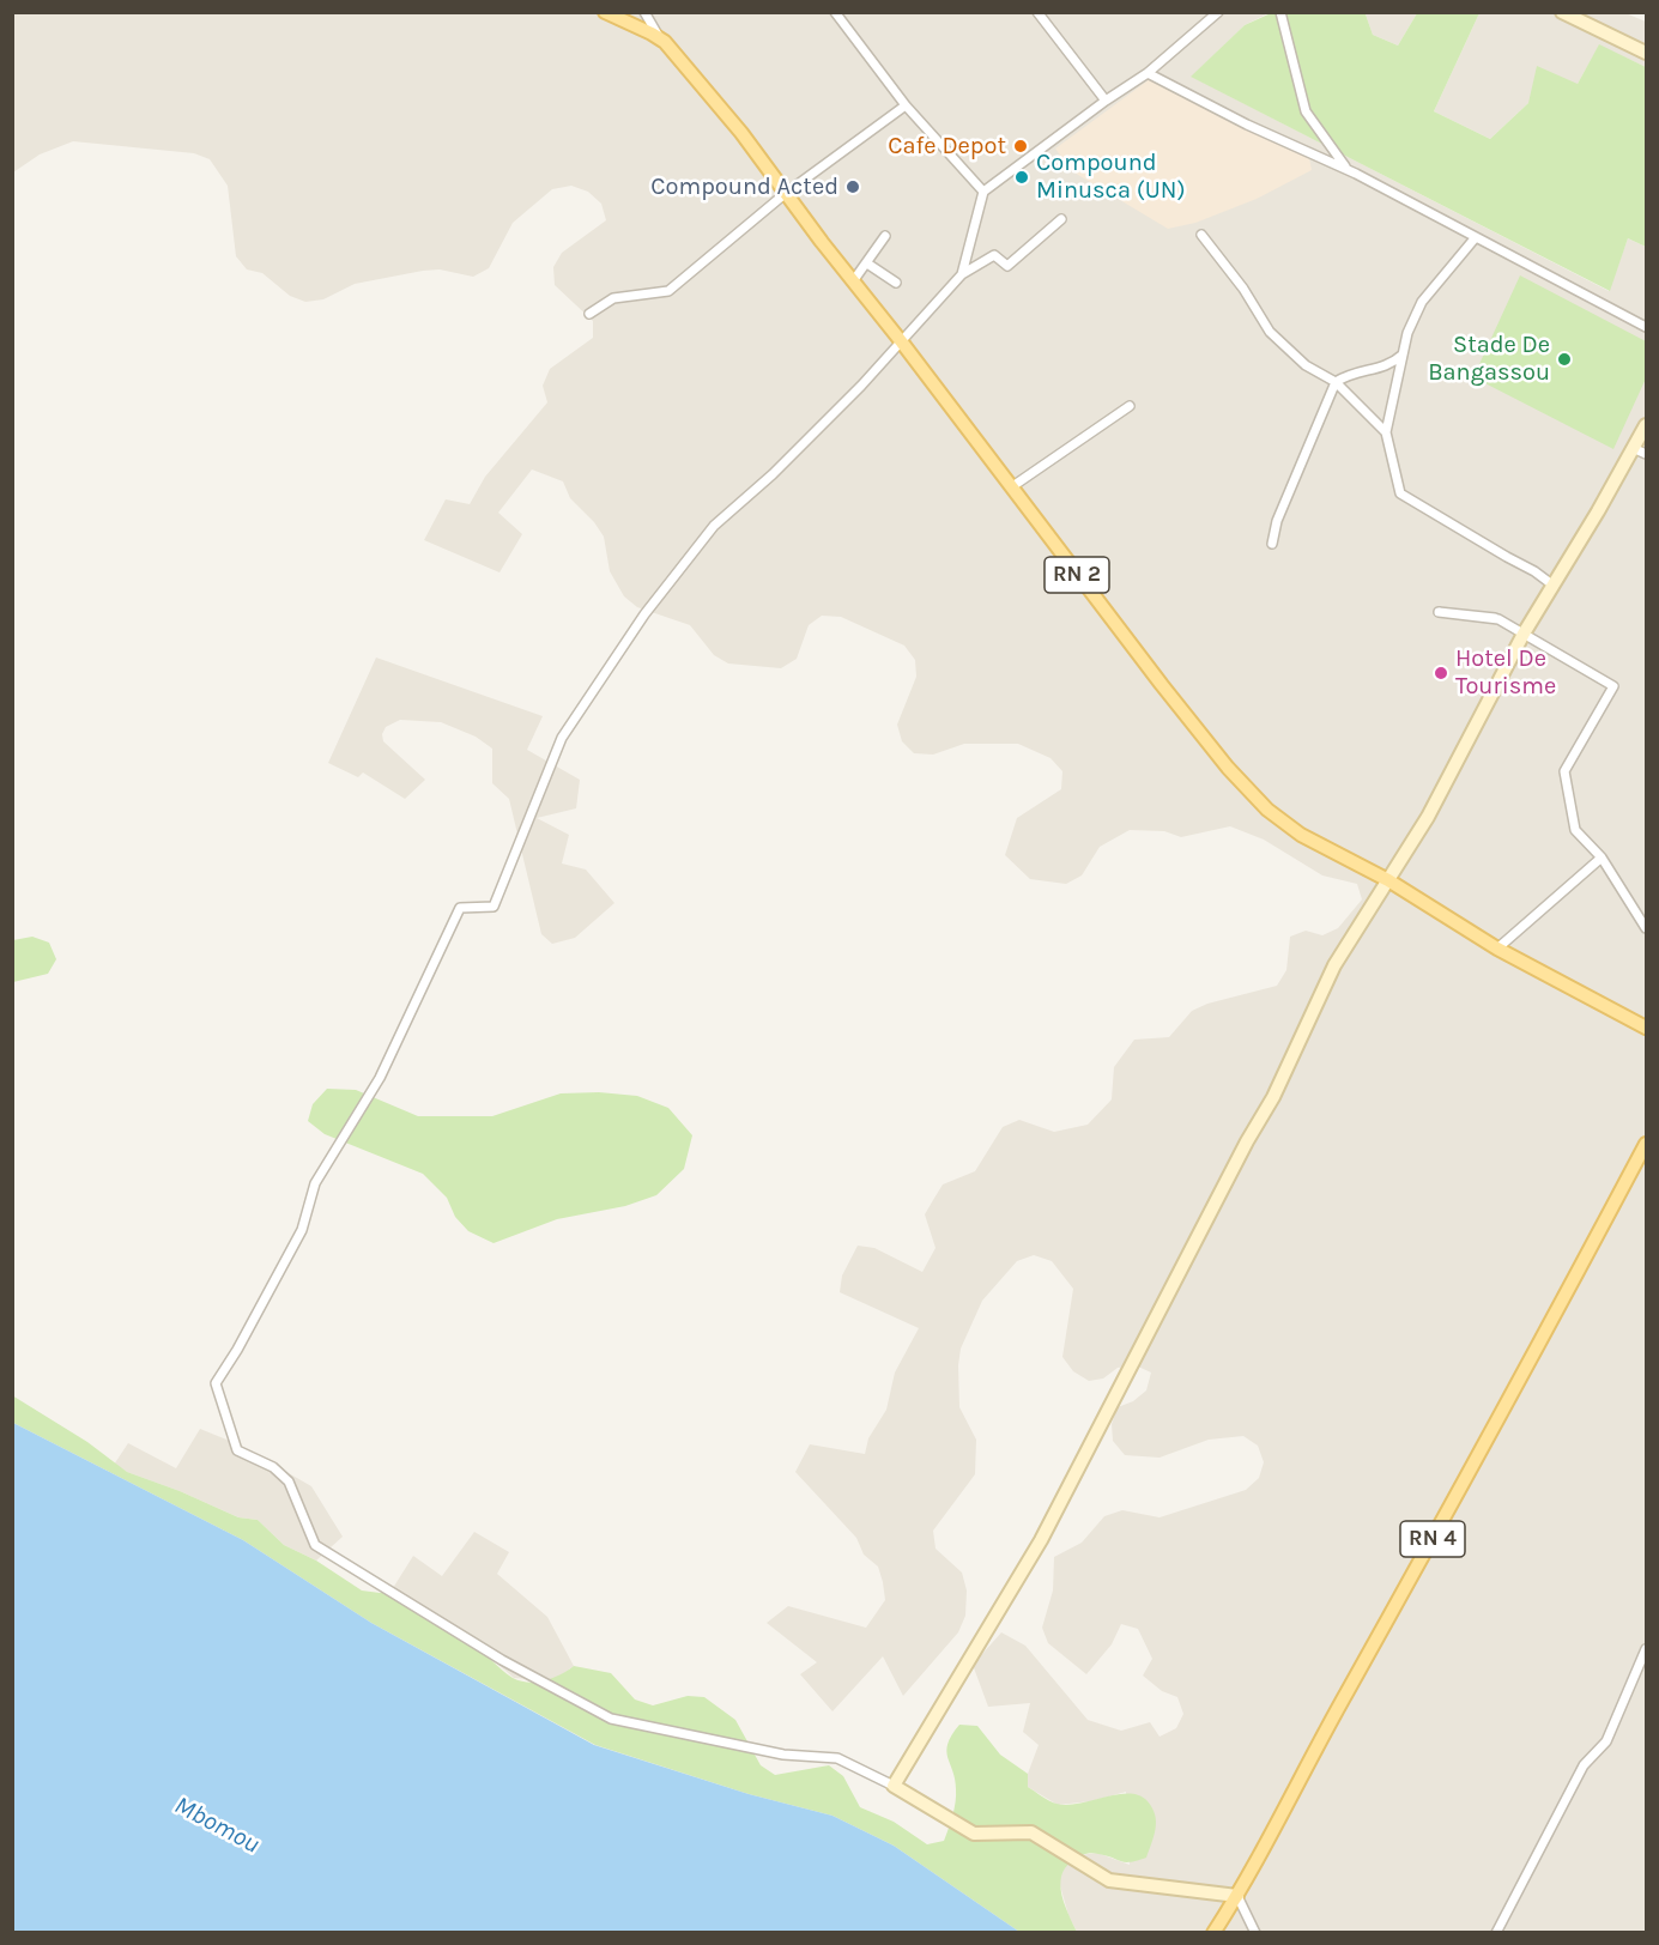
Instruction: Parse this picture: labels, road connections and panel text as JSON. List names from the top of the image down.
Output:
{
  "streets": {
    "main road": ["RN 2", "RN 4"]
  },
  "water": ["Mbomou"],
  "places": [
    "Cafe Depot",
    "Compound Minusca (UN)",
    "Compound Acted",
    "Stade De Bangassou",
    "Hotel De Tourisme"
  ]
}
